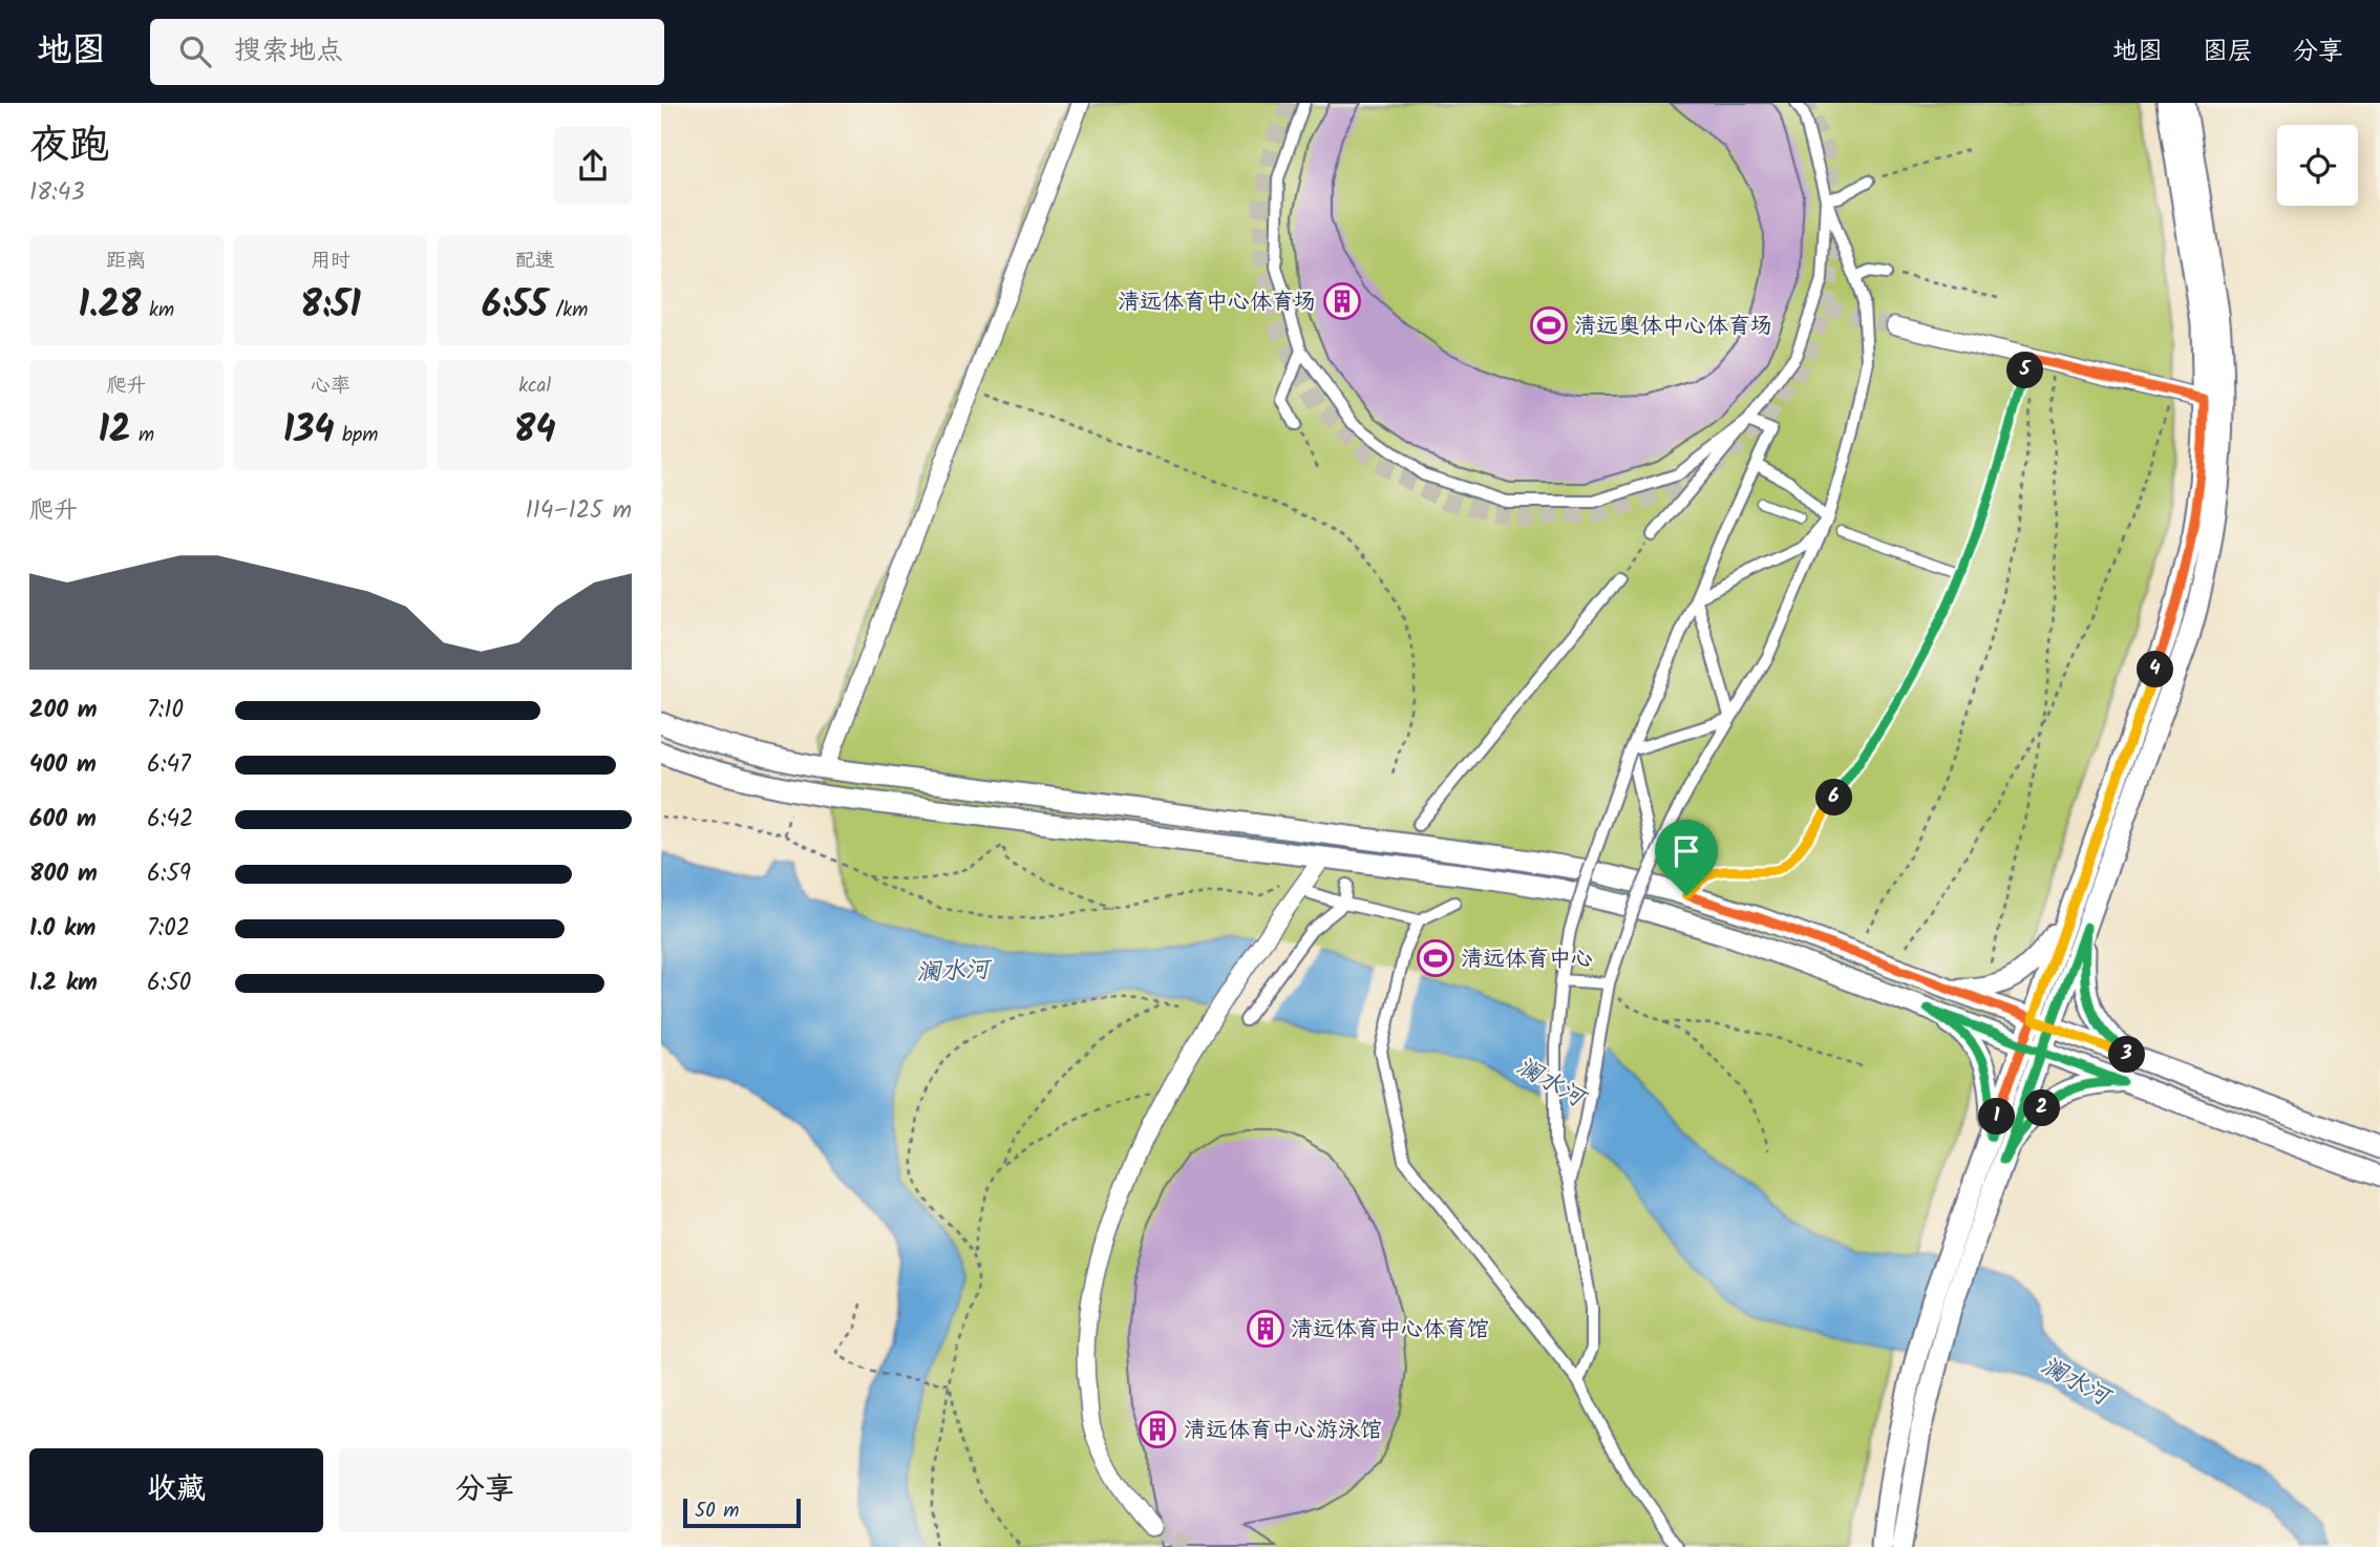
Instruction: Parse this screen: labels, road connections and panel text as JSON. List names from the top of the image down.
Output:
{
  "water": ["澜水河"],
  "places": {
    "building": ["清远体育中心体育场", "清远体育中心体育馆", "清远体育中心游泳馆"],
    "sports": ["清远奥体中心体育场", "清远体育中心"]
  },
  "scale_bar": "50 m",
  "page": {
    "header": "地图",
    "search": "搜索地点",
    "nav": ["地图", "图层", "分享"],
    "heading": ["夜跑", "18:43"],
    "stats": [
      ["距离", "1.28 km"],
      ["用时", "8:51"],
      ["配速", "6:55 /km"],
      ["爬升", "12 m"],
      ["心率", "134 bpm"],
      ["kcal", "84"]
    ],
    "pins": [
      "5",
      "4",
      "6",
      "3",
      "2",
      "1"
    ],
    "chart": ["爬升", "114–125 m"],
    "list": [
      {
        "name": "200 m",
        "note": "7:10"
      },
      {
        "name": "400 m",
        "note": "6:47"
      },
      {
        "name": "600 m",
        "note": "6:42"
      },
      {
        "name": "800 m",
        "note": "6:59"
      },
      {
        "name": "1.0 km",
        "note": "7:02"
      },
      {
        "name": "1.2 km",
        "note": "6:50"
      }
    ],
    "buttons": ["收藏", "分享"],
    "scale": "50 m"
  }
}
